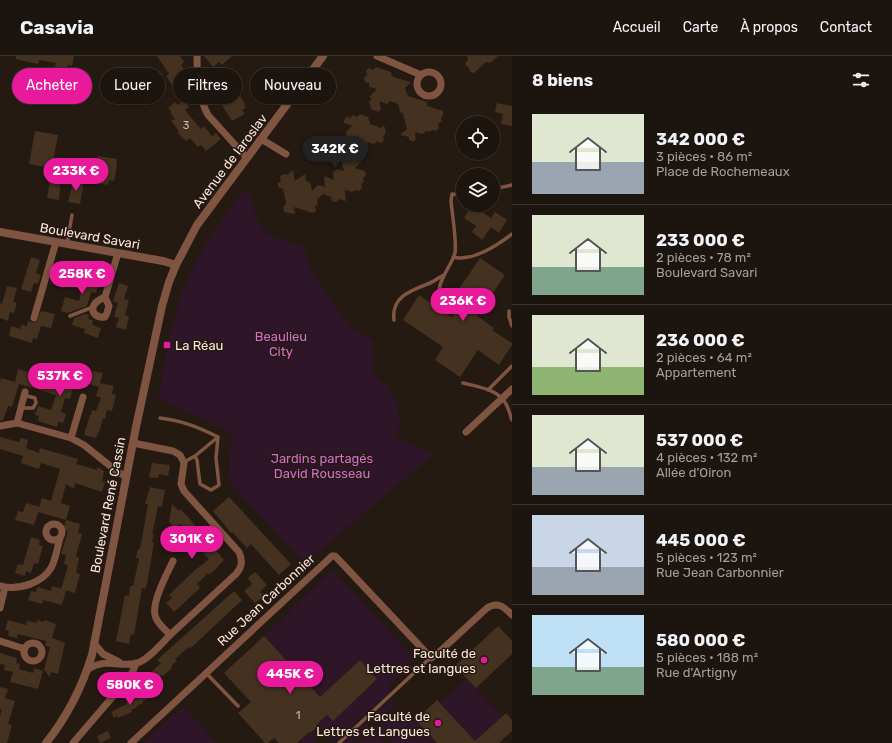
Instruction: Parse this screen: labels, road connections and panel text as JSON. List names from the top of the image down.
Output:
{
  "streets": {
    "street": [
      "Avenue de Iaroslav",
      "Boulevard Savari",
      "Boulevard René Cassin",
      "Rue Jean Carbonnier"
    ]
  },
  "crossings": [
    ["Avenue de Iaroslav", "Boulevard Savari"],
    ["Avenue de Iaroslav", "Boulevard René Cassin"],
    ["Boulevard Savari", "Boulevard René Cassin"]
  ],
  "parks": ["Beaulieu City", "Jardins partagés David Rousseau"],
  "places": {
    "transit": ["La Réau"],
    "other": ["Faculté de Lettres et langues", "Faculté de Lettres et Langues"]
  },
  "house_numbers": ["3", "1"],
  "page": {
    "header": "Casavia",
    "nav": [
      "Accueil",
      "Carte",
      "À propos",
      "Contact"
    ],
    "heading": "8 biens",
    "chip": [
      "Acheter",
      "Louer",
      "Filtres",
      "Nouveau"
    ],
    "list": [
      {
        "name": "342 000 €",
        "note": "3 pièces · 86 m² · Place de Rochemeaux"
      },
      {
        "name": "233 000 €",
        "note": "2 pièces · 78 m² · Boulevard Savari"
      },
      {
        "name": "236 000 €",
        "note": "2 pièces · 64 m² · Appartement"
      },
      {
        "name": "537 000 €",
        "note": "4 pièces · 132 m² · Allée d'Oiron"
      },
      {
        "name": "445 000 €",
        "note": "5 pièces · 123 m² · Rue Jean Carbonnier"
      },
      {
        "name": "580 000 €",
        "note": "5 pièces · 188 m² · Rue d'Artigny"
      }
    ],
    "price": [
      "342K €",
      "233K €",
      "258K €",
      "236K €",
      "537K €",
      "301K €",
      "445K €",
      "580K €"
    ]
  }
}
